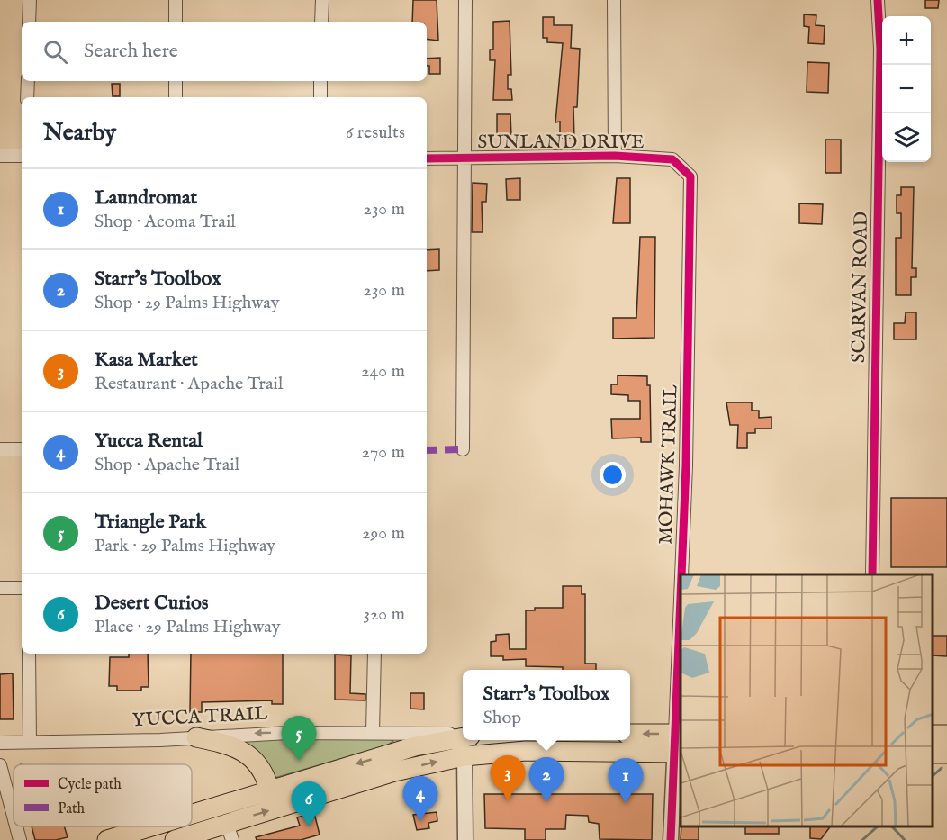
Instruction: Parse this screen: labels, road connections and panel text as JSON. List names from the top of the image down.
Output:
{
  "streets": {
    "street": [
      "SUNLAND DRIVE",
      "SCARVAN ROAD",
      "MOHAWK TRAIL",
      "YUCCA TRAIL"
    ]
  },
  "crossings": [
    ["SUNLAND DRIVE", "MOHAWK TRAIL"]
  ],
  "one_way": ["YUCCA TRAIL"],
  "legend": ["Cycle path", "Path"],
  "page": {
    "map_buttons": ["+", "−"],
    "search": "Search here",
    "heading": ["Nearby", "6 results"],
    "list": [
      {
        "mark": "1",
        "name": "Laundromat",
        "note": "Shop · Acoma Trail",
        "value": "230 m"
      },
      {
        "mark": "2",
        "name": "Starr's Toolbox",
        "note": "Shop · 29 Palms Highway",
        "value": "230 m"
      },
      {
        "mark": "3",
        "name": "Kasa Market",
        "note": "Restaurant · Apache Trail",
        "value": "240 m"
      },
      {
        "mark": "4",
        "name": "Yucca Rental",
        "note": "Shop · Apache Trail",
        "value": "270 m"
      },
      {
        "mark": "5",
        "name": "Triangle Park",
        "note": "Park · 29 Palms Highway",
        "value": "290 m"
      },
      {
        "mark": "6",
        "name": "Desert Curios",
        "note": "Place · 29 Palms Highway",
        "value": "320 m"
      }
    ],
    "popup": ["Starr's Toolbox", "Shop"],
    "pins": [
      "5",
      "3",
      "2",
      "1",
      "4",
      "6"
    ]
  }
}
